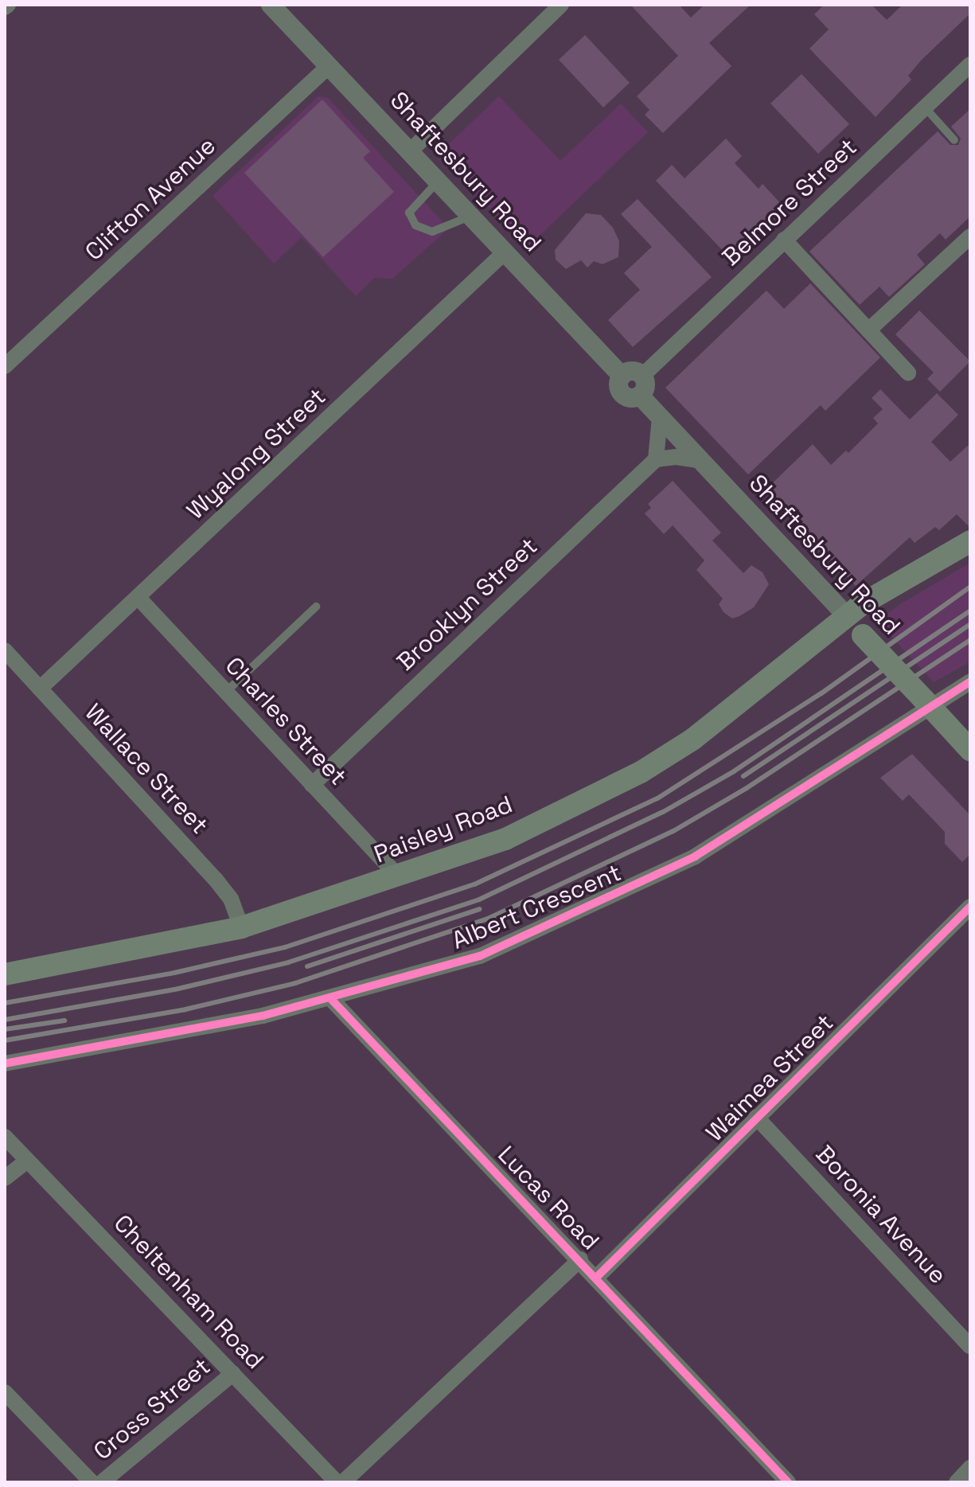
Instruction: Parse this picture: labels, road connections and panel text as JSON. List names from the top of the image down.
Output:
{
  "streets": {
    "main road": ["Shaftesbury Road", "Paisley Road"],
    "street": [
      "Clifton Avenue",
      "Belmore Street",
      "Wyalong Street",
      "Brooklyn Street",
      "Charles Street",
      "Wallace Street",
      "Albert Crescent",
      "Waimea Street",
      "Lucas Road",
      "Boronia Avenue",
      "Cheltenham Road",
      "Cross Street"
    ]
  },
  "crossings": [
    ["Shaftesbury Road", "Clifton Avenue"],
    ["Shaftesbury Road", "Belmore Street"],
    ["Shaftesbury Road", "Wyalong Street"],
    ["Shaftesbury Road", "Paisley Road"],
    ["Shaftesbury Road", "Albert Crescent"],
    ["Wyalong Street", "Charles Street"],
    ["Wyalong Street", "Wallace Street"],
    ["Brooklyn Street", "Charles Street"],
    ["Charles Street", "Paisley Road"],
    ["Wallace Street", "Paisley Road"],
    ["Albert Crescent", "Lucas Road"],
    ["Waimea Street", "Lucas Road"],
    ["Waimea Street", "Boronia Avenue"],
    ["Cheltenham Road", "Cross Street"]
  ]
}
